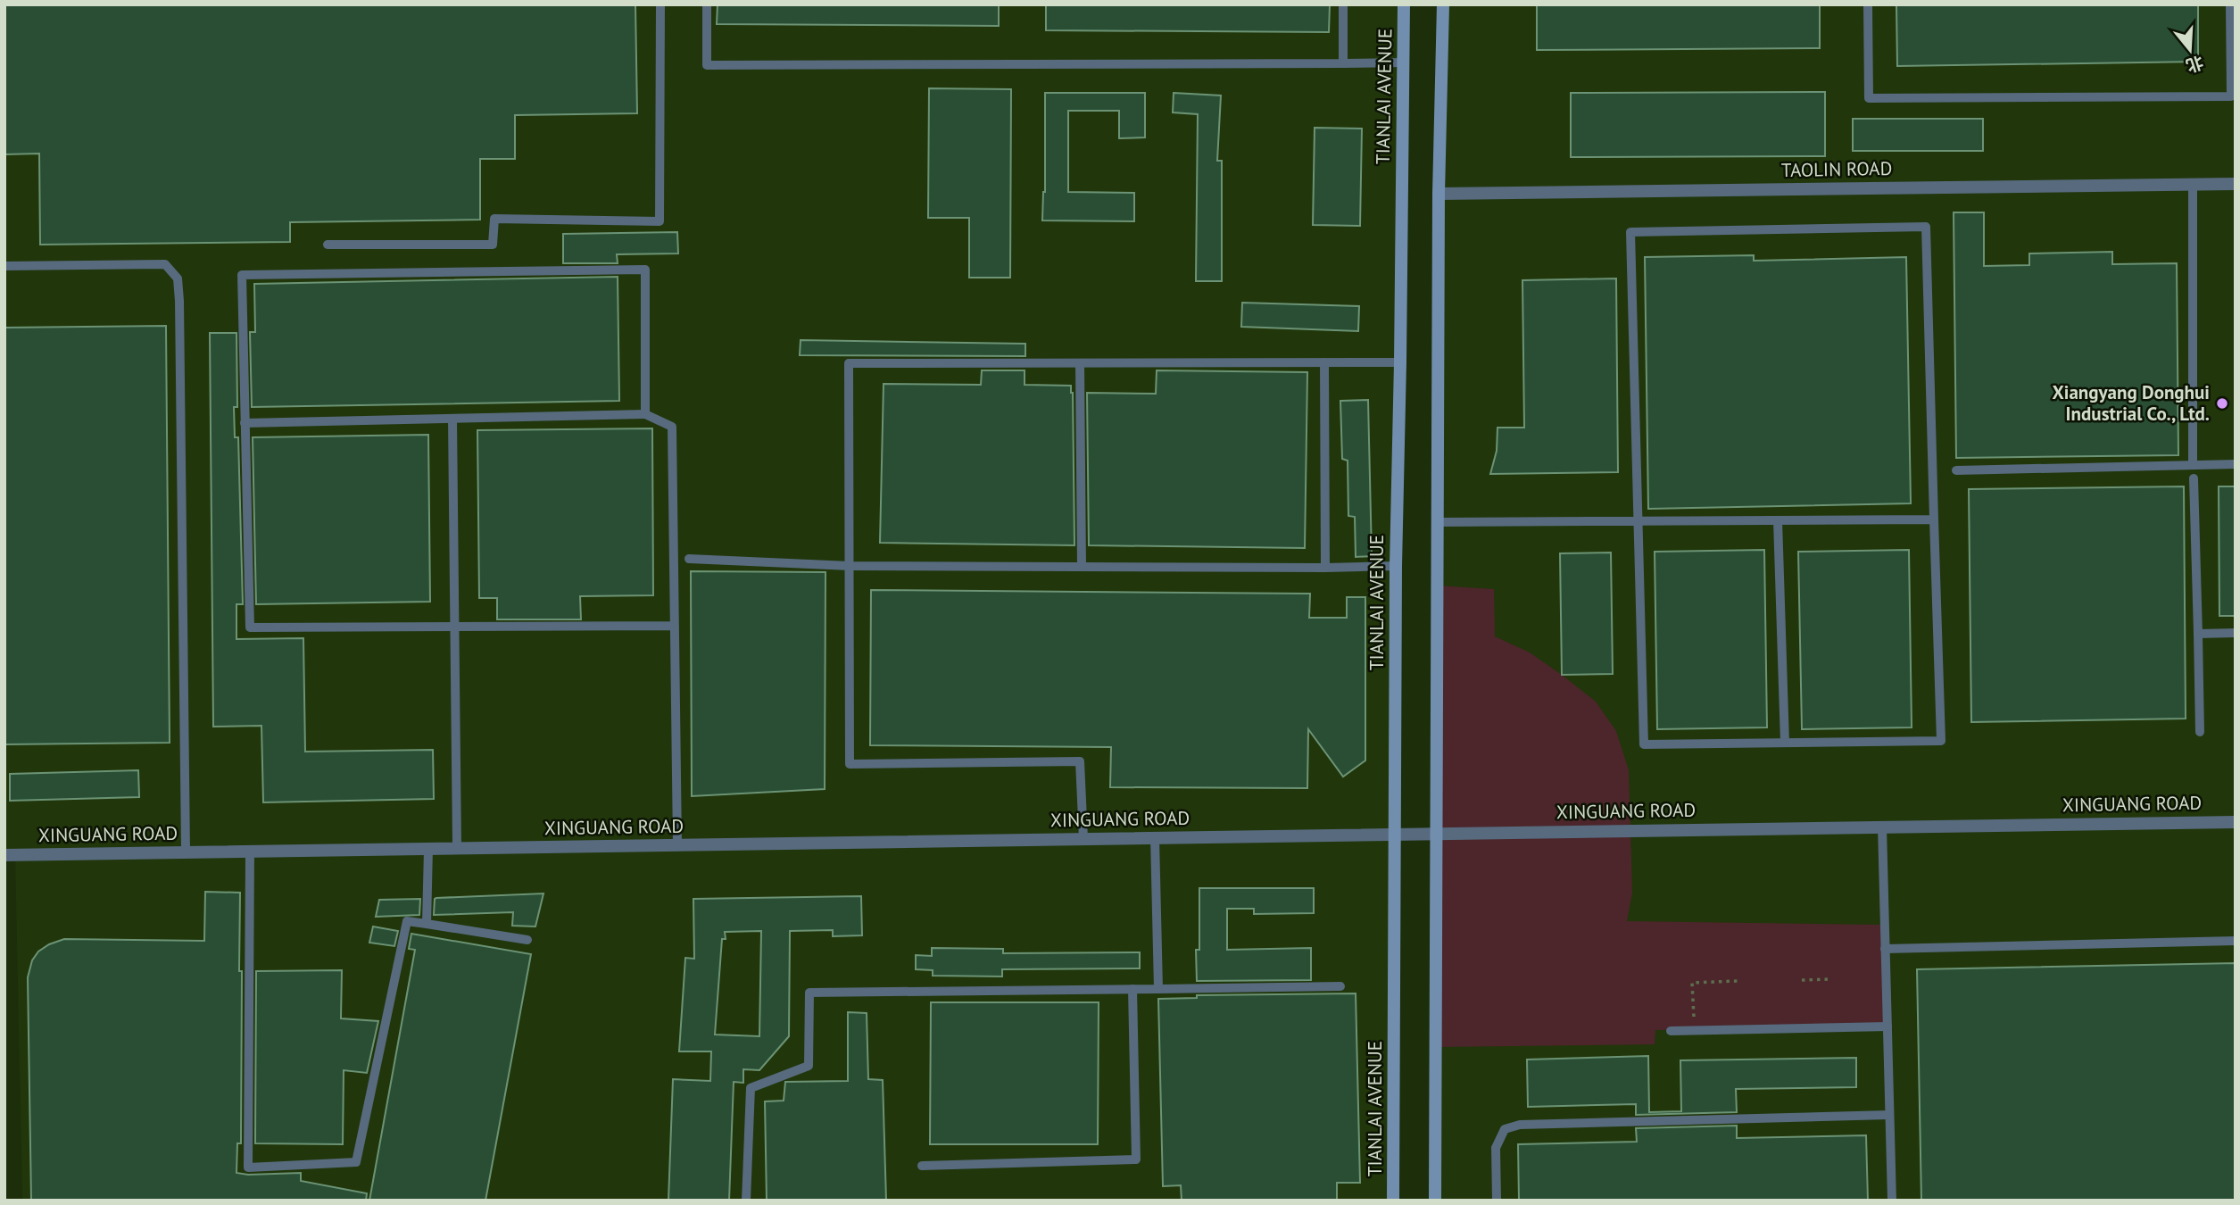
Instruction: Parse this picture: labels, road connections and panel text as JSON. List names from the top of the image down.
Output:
{
  "streets": {
    "main road": ["TIANLAI AVENUE"],
    "street": ["TAOLIN ROAD", "XINGUANG ROAD"]
  },
  "crossings": [
    ["TIANLAI AVENUE", "XINGUANG ROAD"]
  ],
  "places": ["Xiangyang Donghui Industrial Co., Ltd."],
  "north": "bottom"
}
